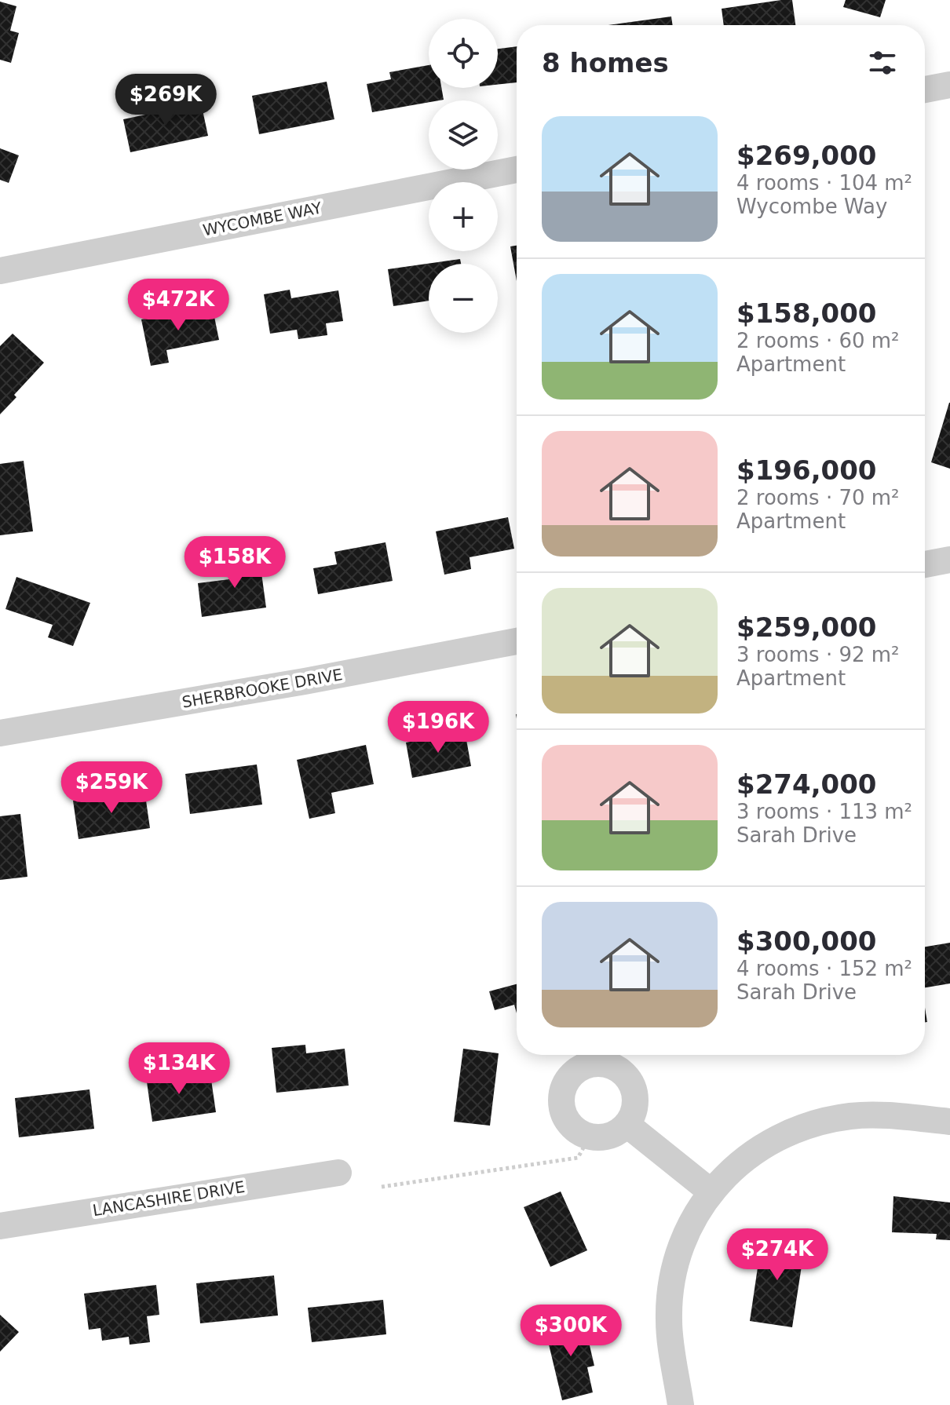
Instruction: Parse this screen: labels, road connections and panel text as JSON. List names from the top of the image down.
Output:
{
  "streets": {
    "street": ["WYCOMBE WAY", "SHERBROOKE DRIVE", "LANCASHIRE DRIVE"]
  },
  "page": {
    "map_buttons": ["+", "−"],
    "heading": "8 homes",
    "price": [
      "$269K",
      "$472K",
      "$158K",
      "$196K",
      "$259K",
      "$134K",
      "$274K",
      "$300K"
    ],
    "list": [
      {
        "name": "$269,000",
        "note": "4 rooms · 104 m² · Wycombe Way"
      },
      {
        "name": "$158,000",
        "note": "2 rooms · 60 m² · Apartment"
      },
      {
        "name": "$196,000",
        "note": "2 rooms · 70 m² · Apartment"
      },
      {
        "name": "$259,000",
        "note": "3 rooms · 92 m² · Apartment"
      },
      {
        "name": "$274,000",
        "note": "3 rooms · 113 m² · Sarah Drive"
      },
      {
        "name": "$300,000",
        "note": "4 rooms · 152 m² · Sarah Drive"
      }
    ]
  }
}
